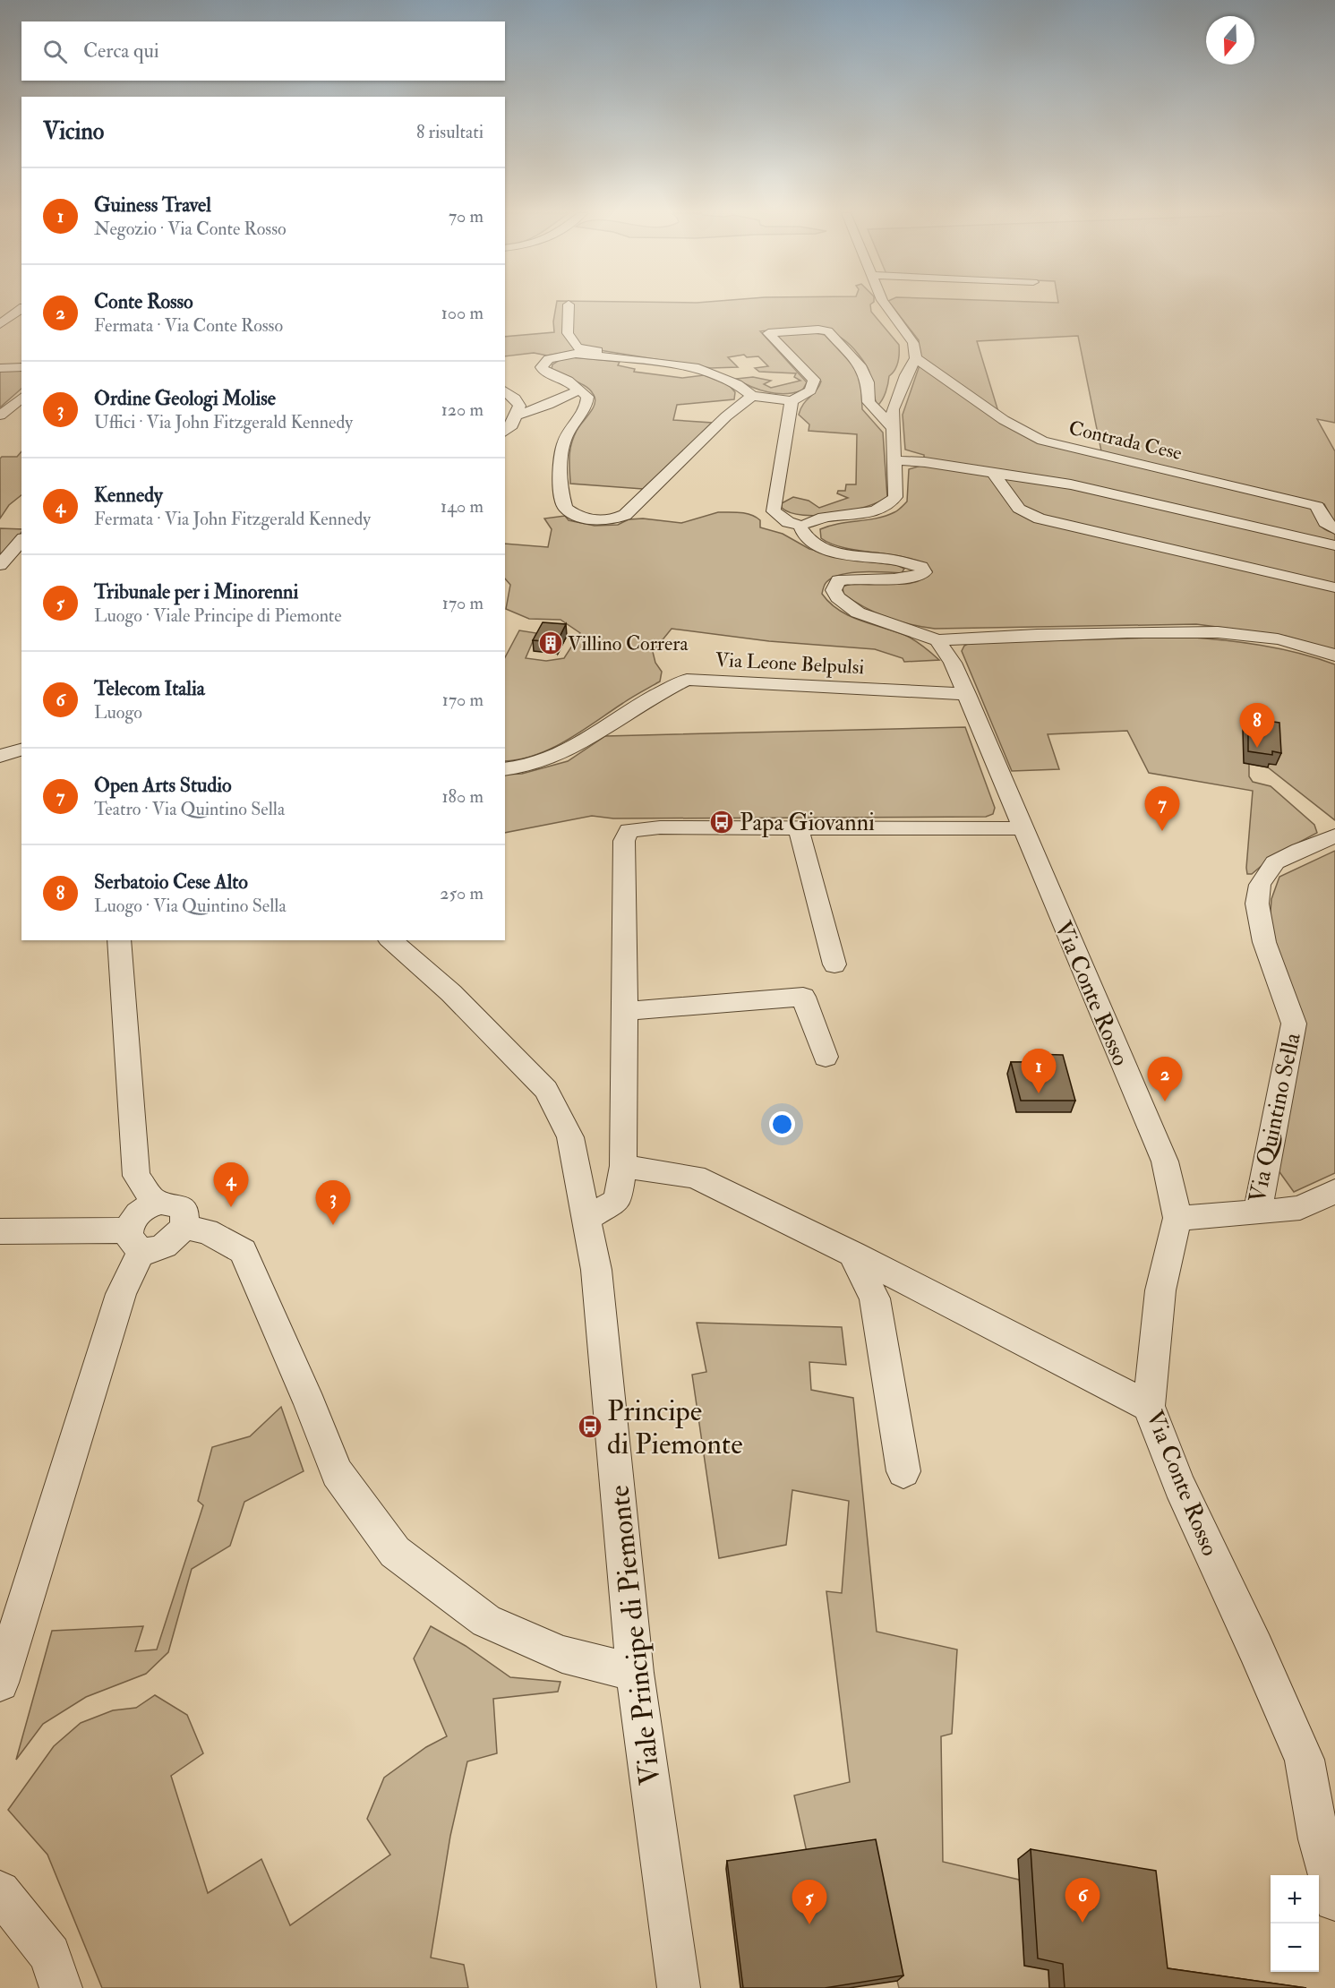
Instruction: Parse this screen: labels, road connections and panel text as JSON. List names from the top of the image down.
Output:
{
  "streets": {
    "street": [
      "Contrada Cese",
      "Via Leone Belpulsi",
      "Via Conte Rosso",
      "Via Quintino Sella",
      "Viale Principe di Piemonte"
    ]
  },
  "crossings": [
    ["Via Leone Belpulsi", "Via Conte Rosso"],
    ["Via Conte Rosso", "Via Quintino Sella"]
  ],
  "places": {
    "building": ["Villino Correra"],
    "bus stop": ["Papa Giovanni", "Principe di Piemonte"]
  },
  "north": "bottom",
  "page": {
    "search": "Cerca qui",
    "heading": ["Vicino", "8 risultati"],
    "list": [
      {
        "mark": "1",
        "name": "Guiness Travel",
        "note": "Negozio · Via Conte Rosso",
        "value": "70 m"
      },
      {
        "mark": "2",
        "name": "Conte Rosso",
        "note": "Fermata · Via Conte Rosso",
        "value": "100 m"
      },
      {
        "mark": "3",
        "name": "Ordine Geologi Molise",
        "note": "Uffici · Via John Fitzgerald Kennedy",
        "value": "120 m"
      },
      {
        "mark": "4",
        "name": "Kennedy",
        "note": "Fermata · Via John Fitzgerald Kennedy",
        "value": "140 m"
      },
      {
        "mark": "5",
        "name": "Tribunale per i Minorenni",
        "note": "Luogo · Viale Principe di Piemonte",
        "value": "170 m"
      },
      {
        "mark": "6",
        "name": "Telecom Italia",
        "note": "Luogo",
        "value": "170 m"
      },
      {
        "mark": "7",
        "name": "Open Arts Studio",
        "note": "Teatro · Via Quintino Sella",
        "value": "180 m"
      },
      {
        "mark": "8",
        "name": "Serbatoio Cese Alto",
        "note": "Luogo · Via Quintino Sella",
        "value": "250 m"
      }
    ],
    "pins": [
      "8",
      "7",
      "1",
      "2",
      "4",
      "3",
      "6",
      "5"
    ],
    "map_buttons": ["+", "−"]
  }
}
